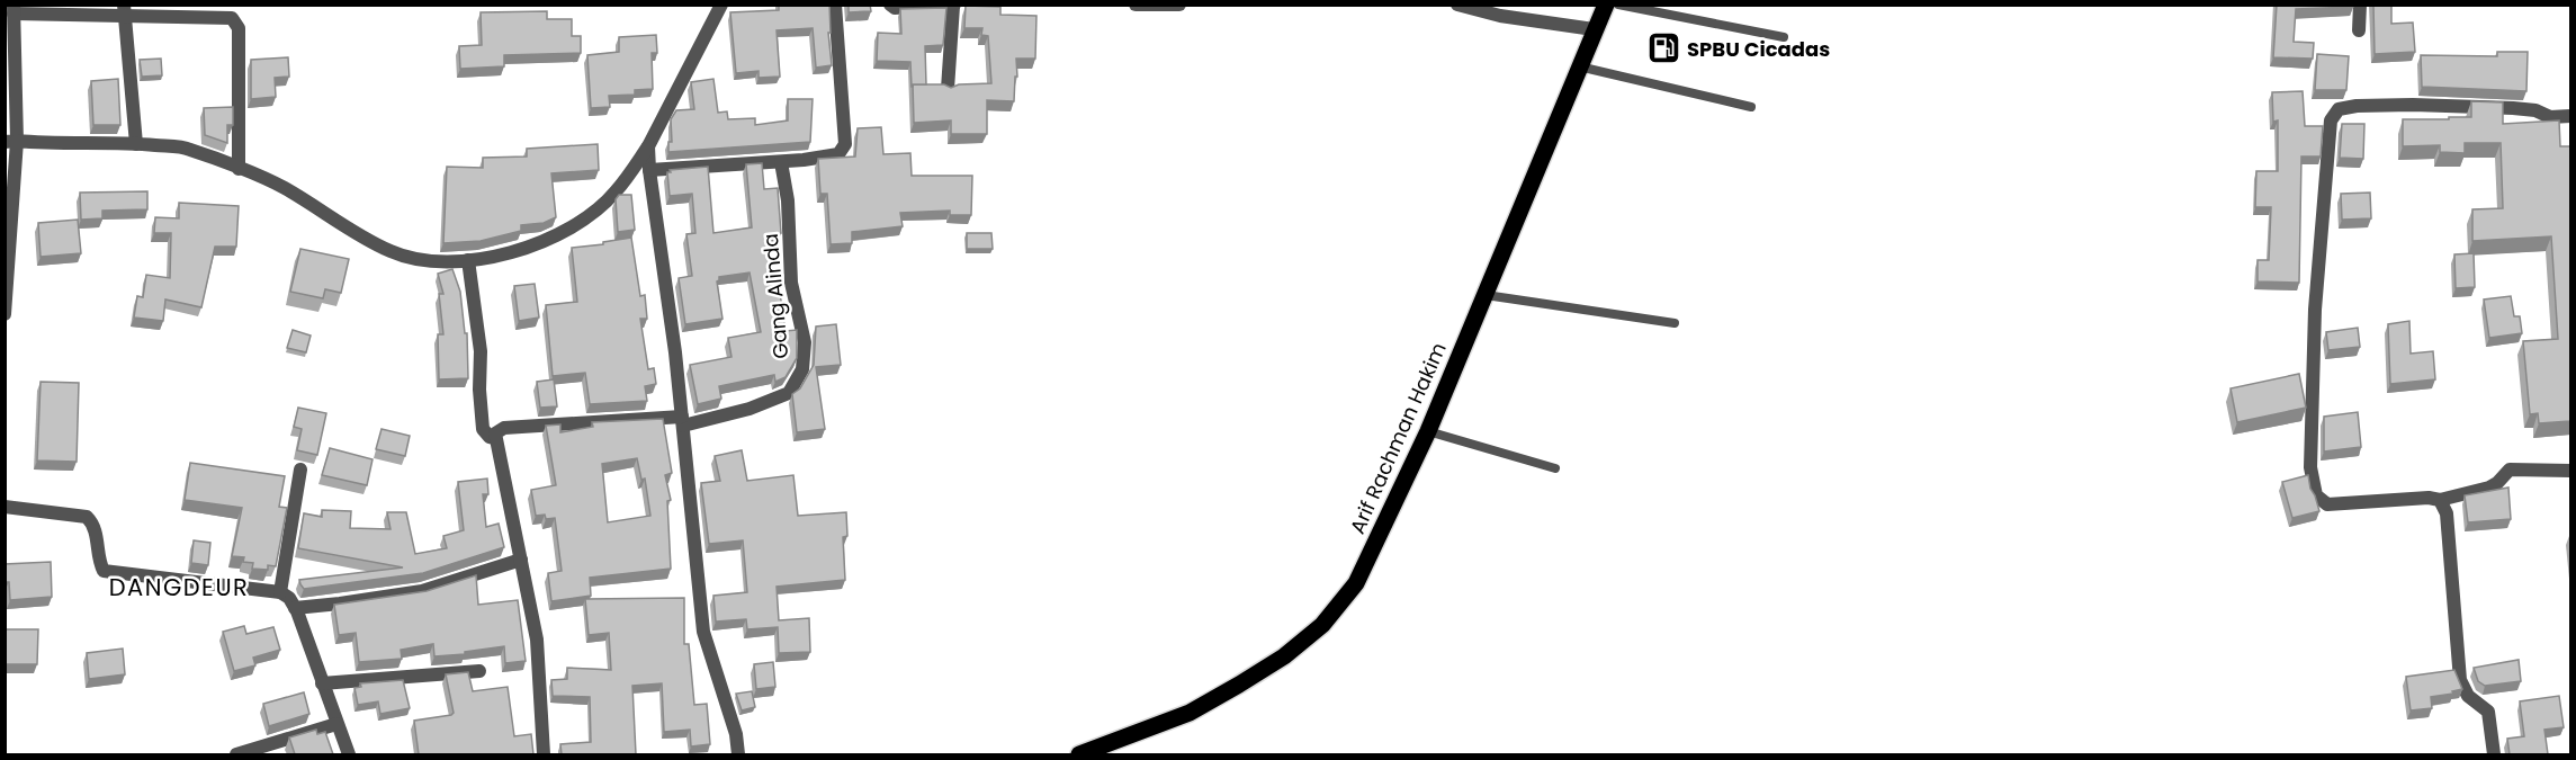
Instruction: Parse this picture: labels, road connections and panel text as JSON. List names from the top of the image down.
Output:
{
  "streets": {
    "main road": ["Arif Rachman Hakim"],
    "street": ["Gang Alinda"]
  },
  "districts": ["DANGDEUR"],
  "places": {
    "fuel station": ["SPBU Cicadas"]
  }
}
